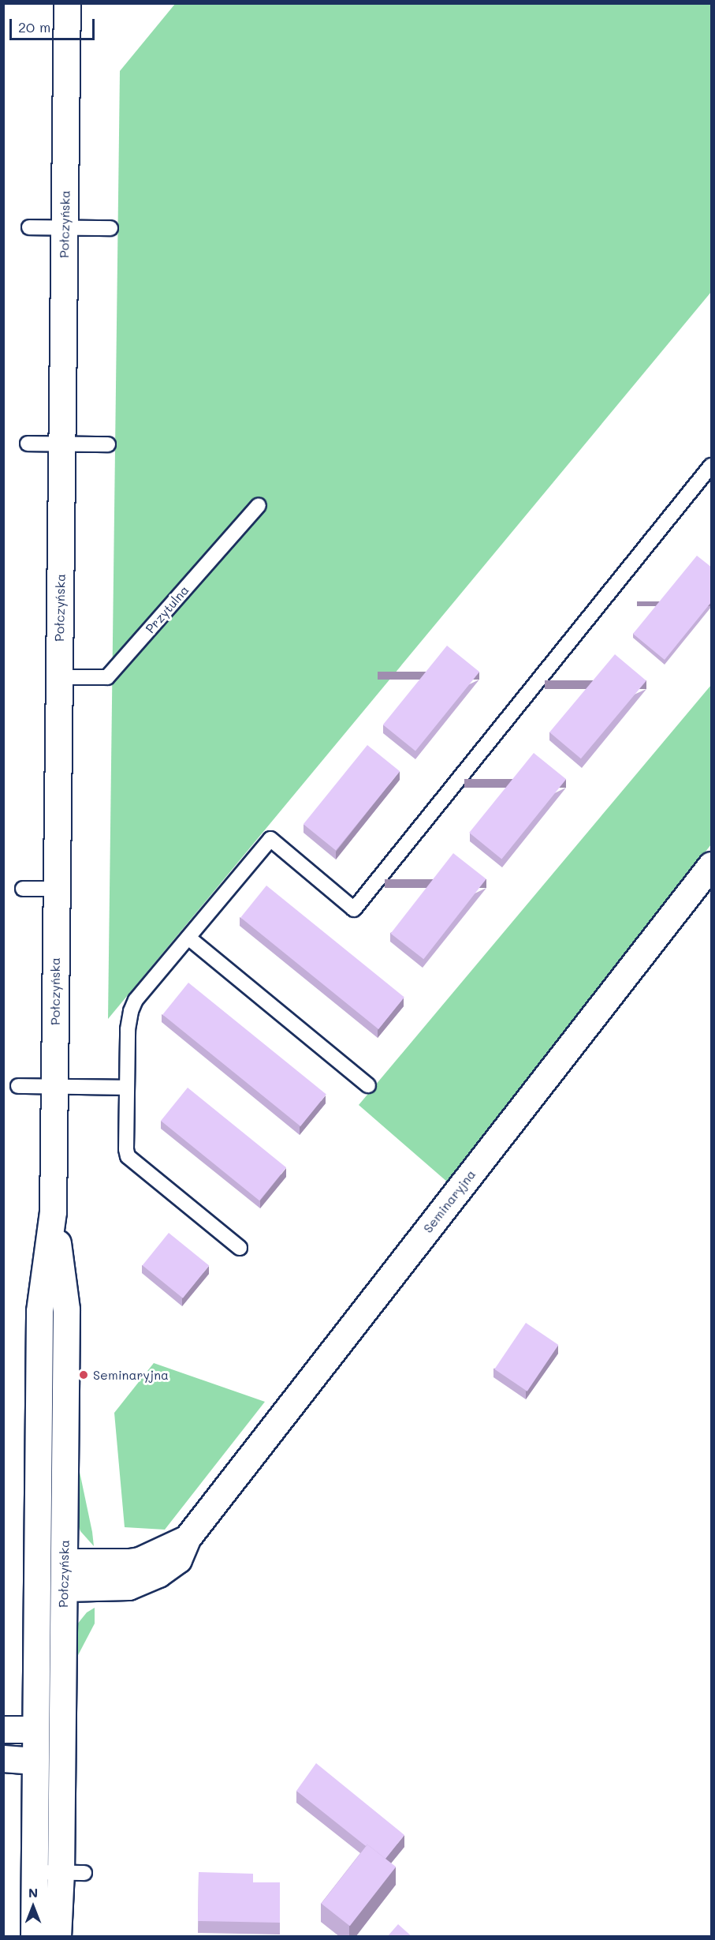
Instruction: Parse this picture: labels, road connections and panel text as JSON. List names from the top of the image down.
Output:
{
  "streets": {
    "main road": ["Połczyńska", "Seminaryjna"],
    "lane": ["Przytulna"]
  },
  "crossings": [
    ["Połczyńska", "Przytulna"],
    ["Połczyńska", "Seminaryjna"]
  ],
  "places": ["Seminaryjna"],
  "scale_bar": "20 m",
  "north": "top"
}
